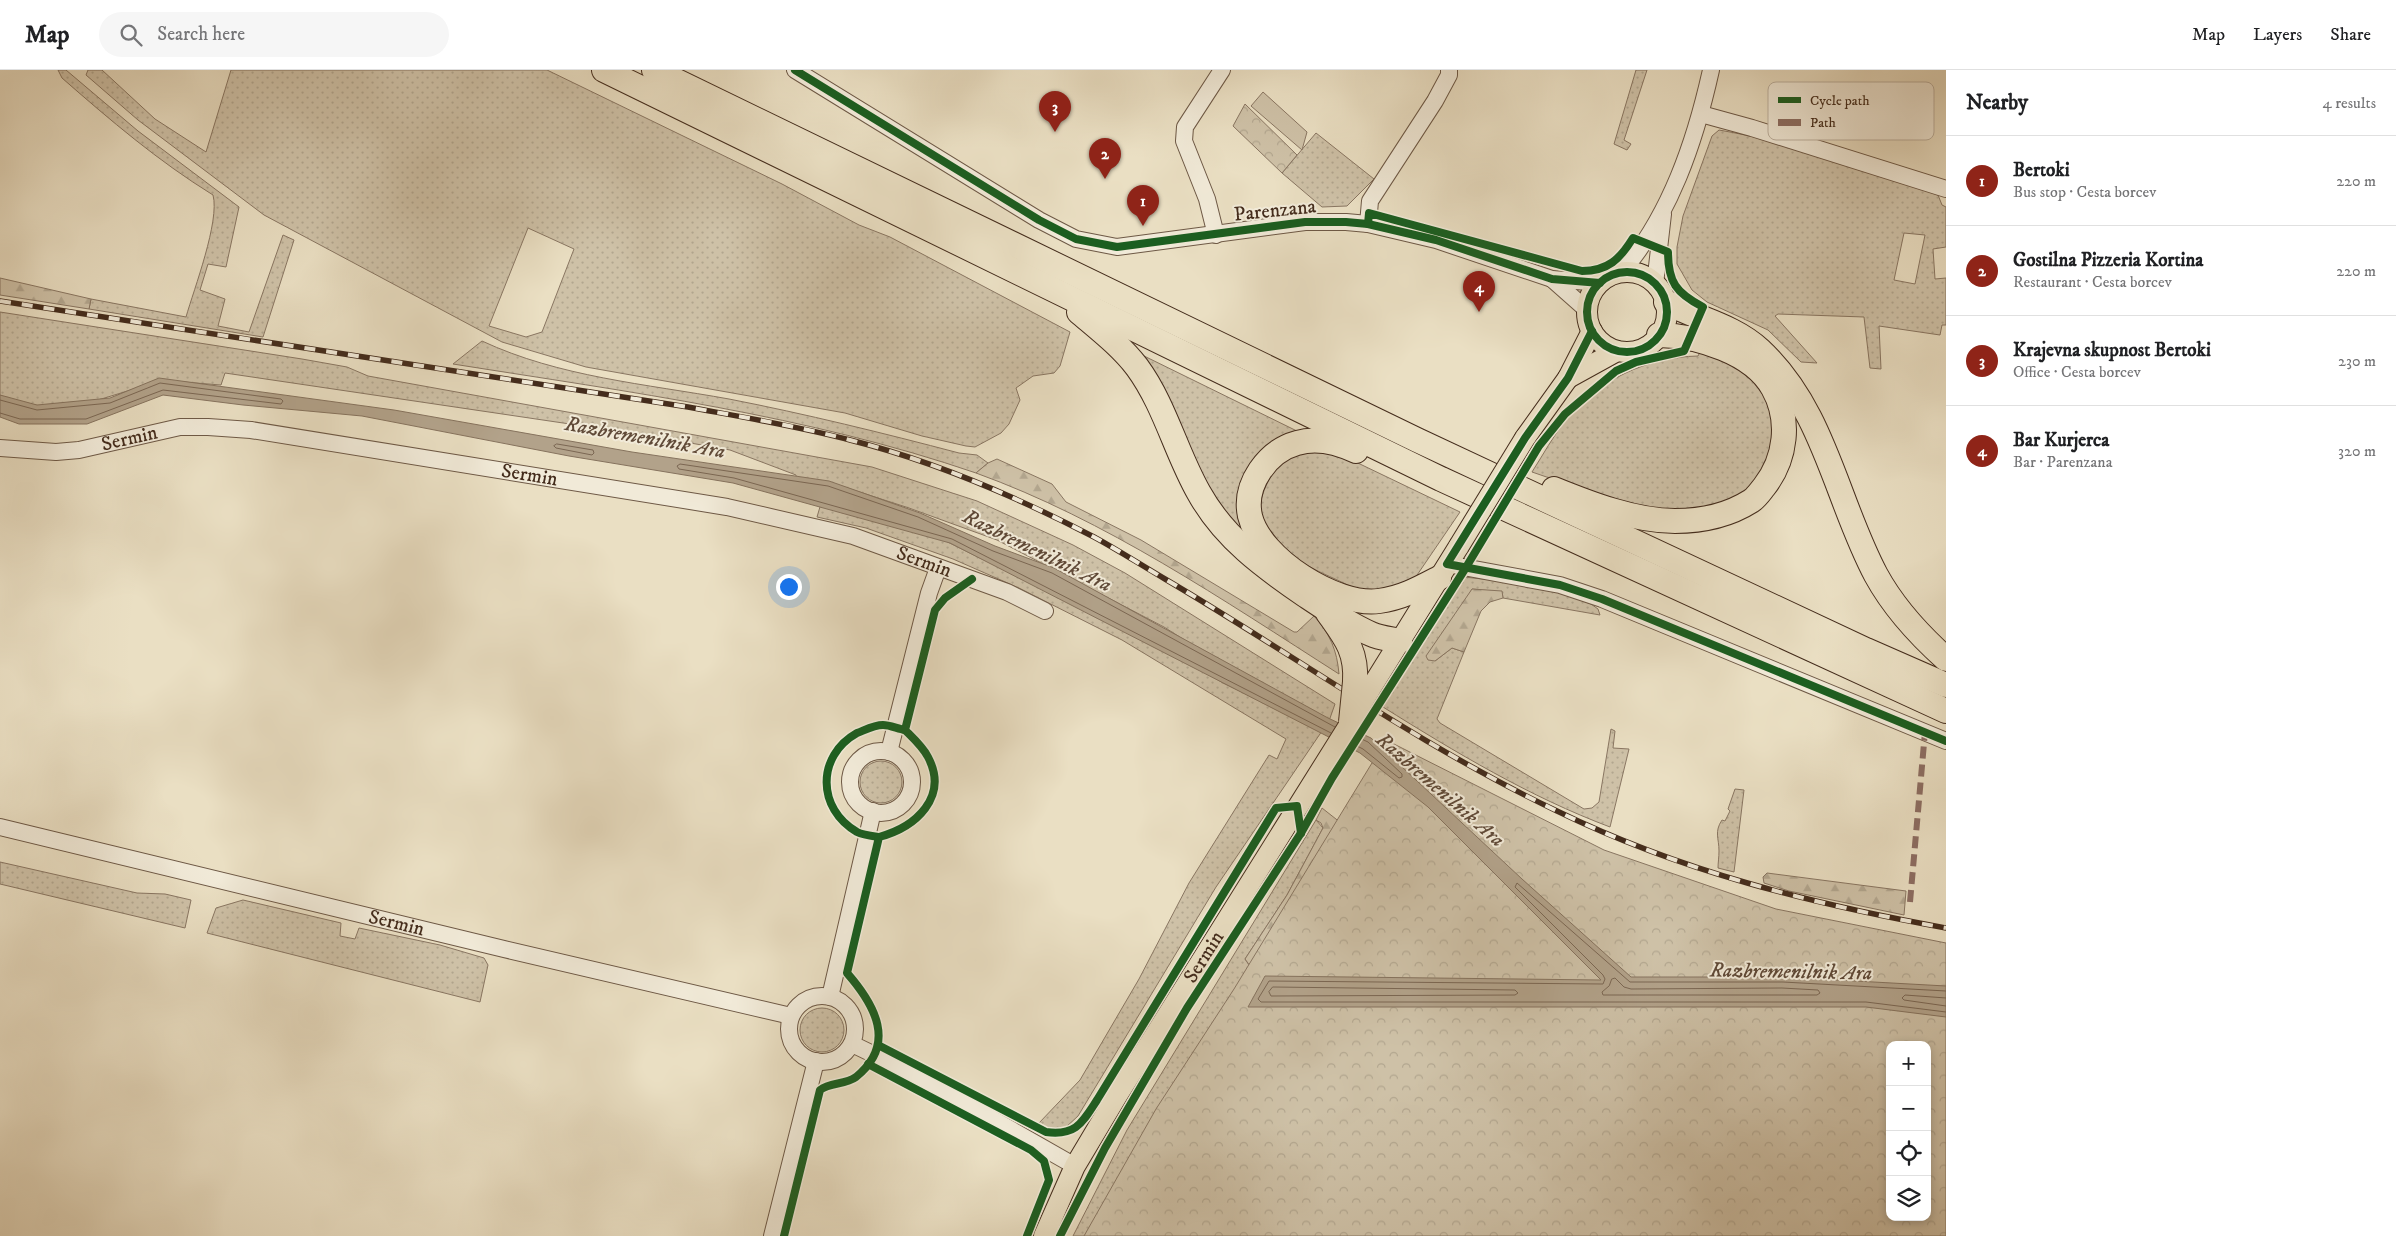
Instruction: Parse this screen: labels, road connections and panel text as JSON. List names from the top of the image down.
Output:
{
  "streets": {
    "main road": ["Sermin"],
    "street": ["Parenzana"]
  },
  "water": ["Razbremenilnik Ara"],
  "legend": ["Cycle path", "Path"],
  "page": {
    "header": "Map",
    "search": "Search here",
    "nav": ["Map", "Layers", "Share"],
    "heading": ["Nearby", "4 results"],
    "pins": [
      "3",
      "2",
      "1",
      "4"
    ],
    "list": [
      {
        "mark": "1",
        "name": "Bertoki",
        "note": "Bus stop · Cesta borcev",
        "value": "220 m"
      },
      {
        "mark": "2",
        "name": "Gostilna Pizzeria Kortina",
        "note": "Restaurant · Cesta borcev",
        "value": "220 m"
      },
      {
        "mark": "3",
        "name": "Krajevna skupnost Bertoki",
        "note": "Office · Cesta borcev",
        "value": "230 m"
      },
      {
        "mark": "4",
        "name": "Bar Kurjerca",
        "note": "Bar · Parenzana",
        "value": "320 m"
      }
    ],
    "map_buttons": ["+", "−"]
  }
}
